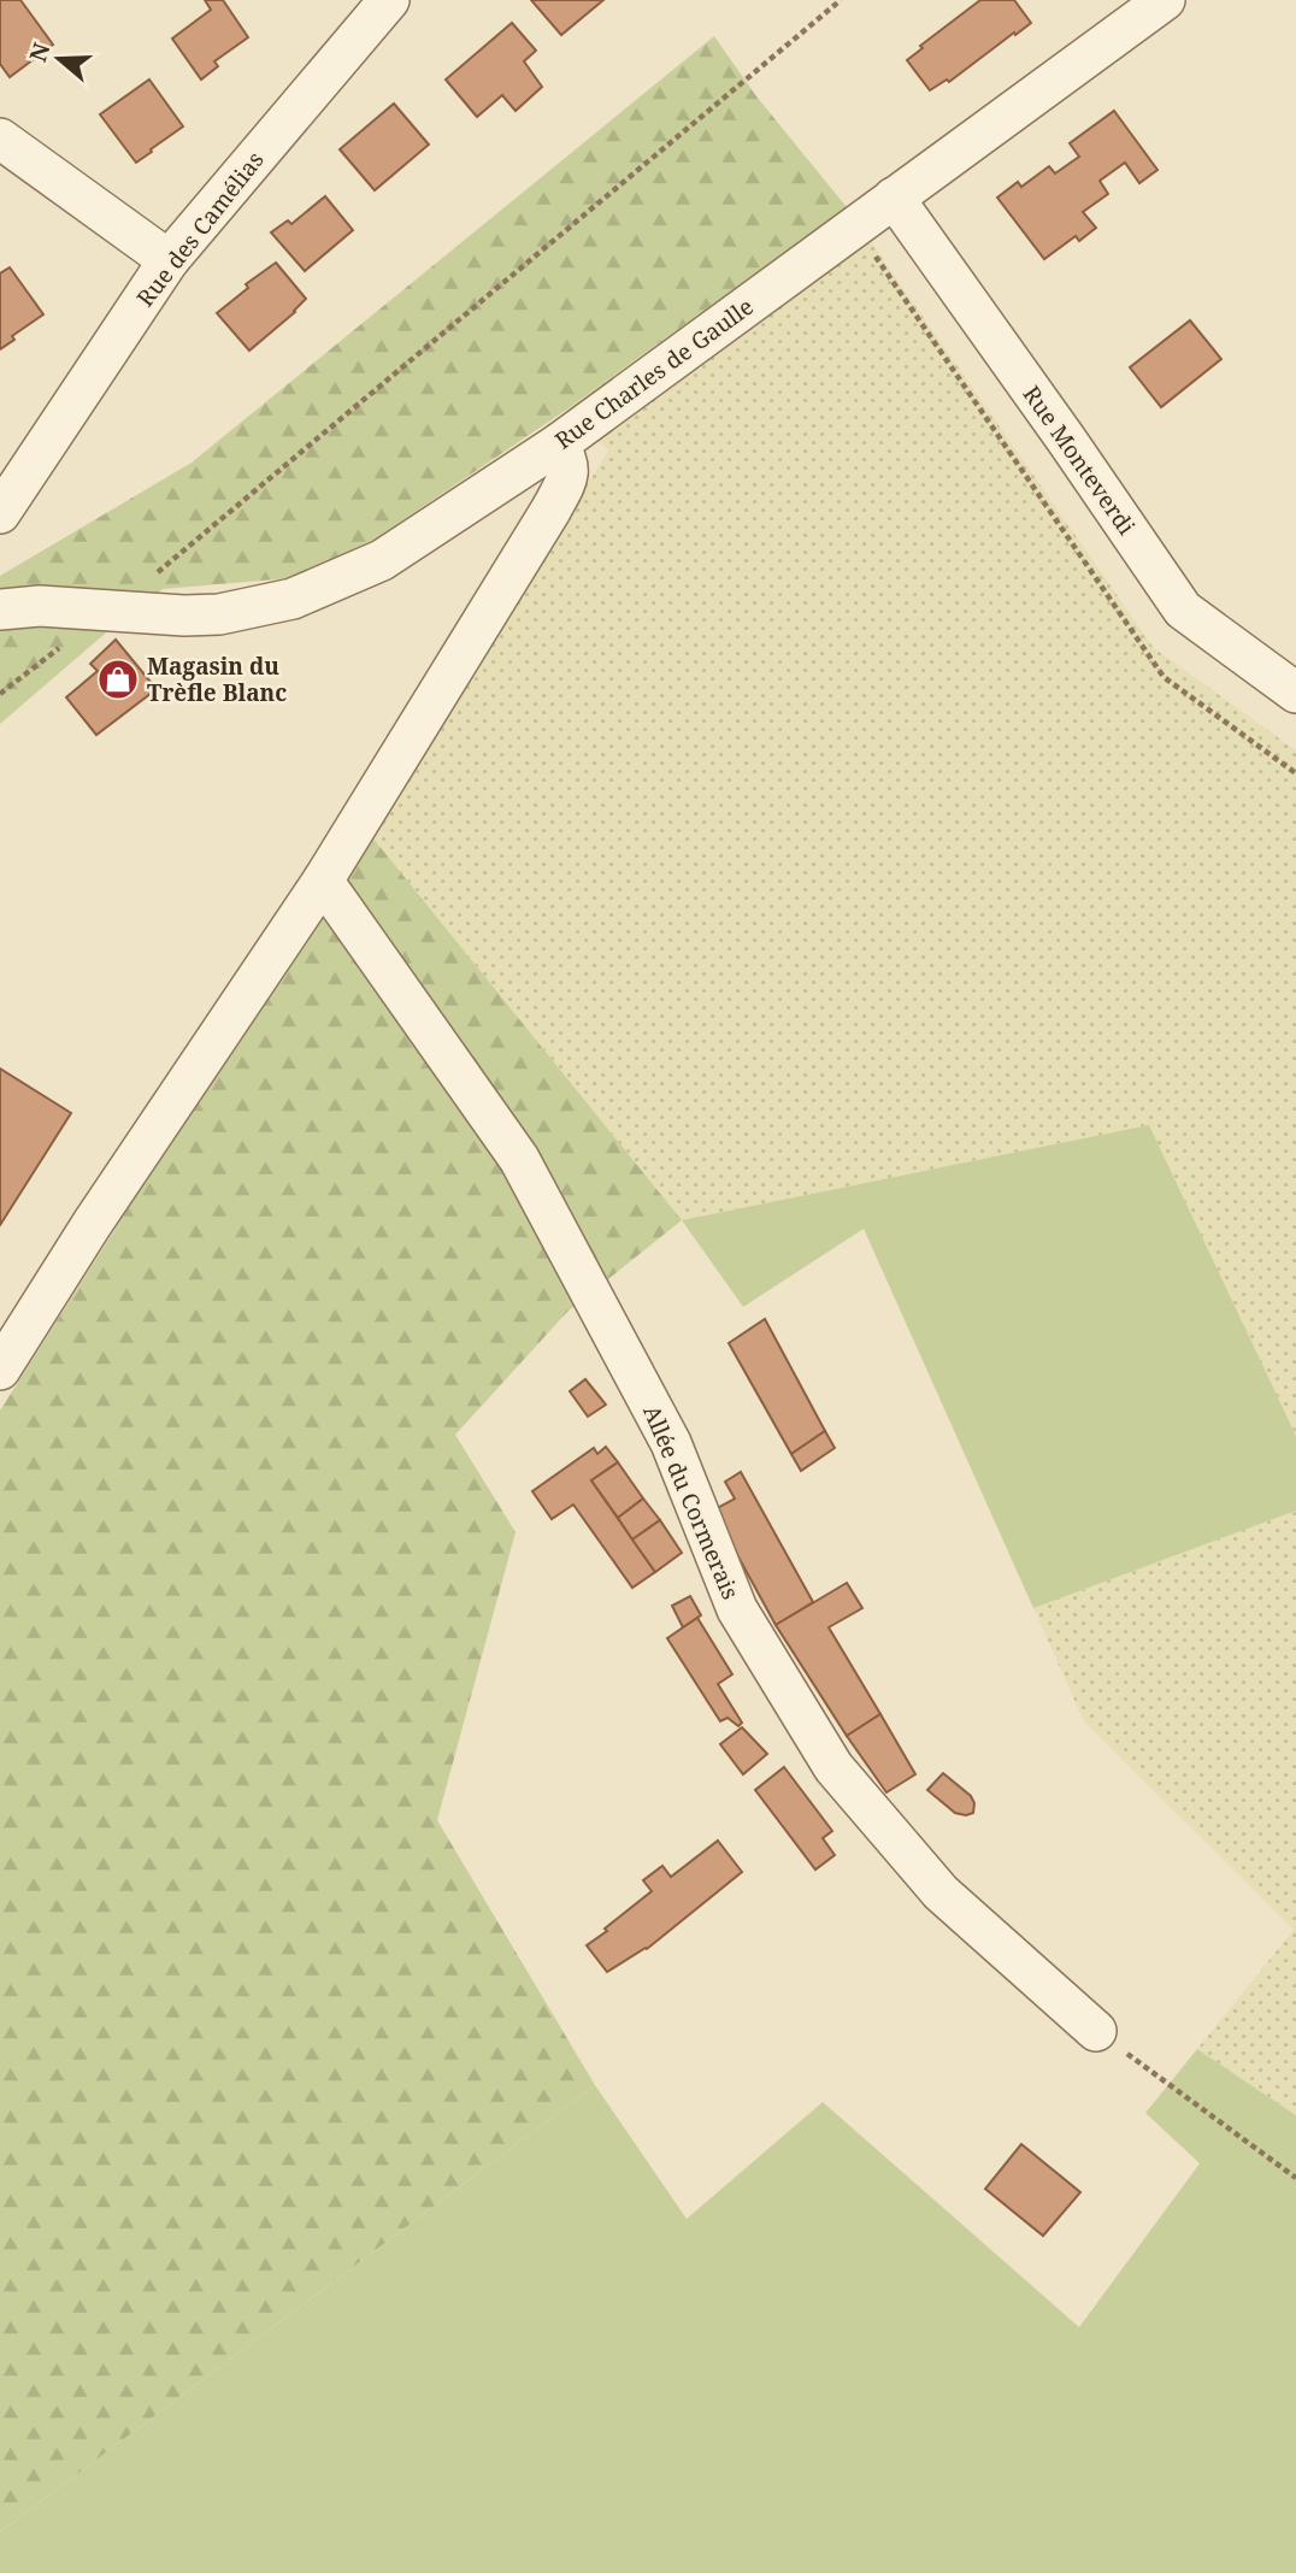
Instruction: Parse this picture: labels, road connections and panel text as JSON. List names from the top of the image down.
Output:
{
  "streets": {
    "street": [
      "Rue des Camélias",
      "Rue Charles de Gaulle",
      "Rue Monteverdi",
      "Allée du Cormerais"
    ]
  },
  "crossings": [
    ["Rue Charles de Gaulle", "Rue Monteverdi"]
  ],
  "places": {
    "shop": ["Magasin du Trèfle Blanc"]
  },
  "north": "left"
}
